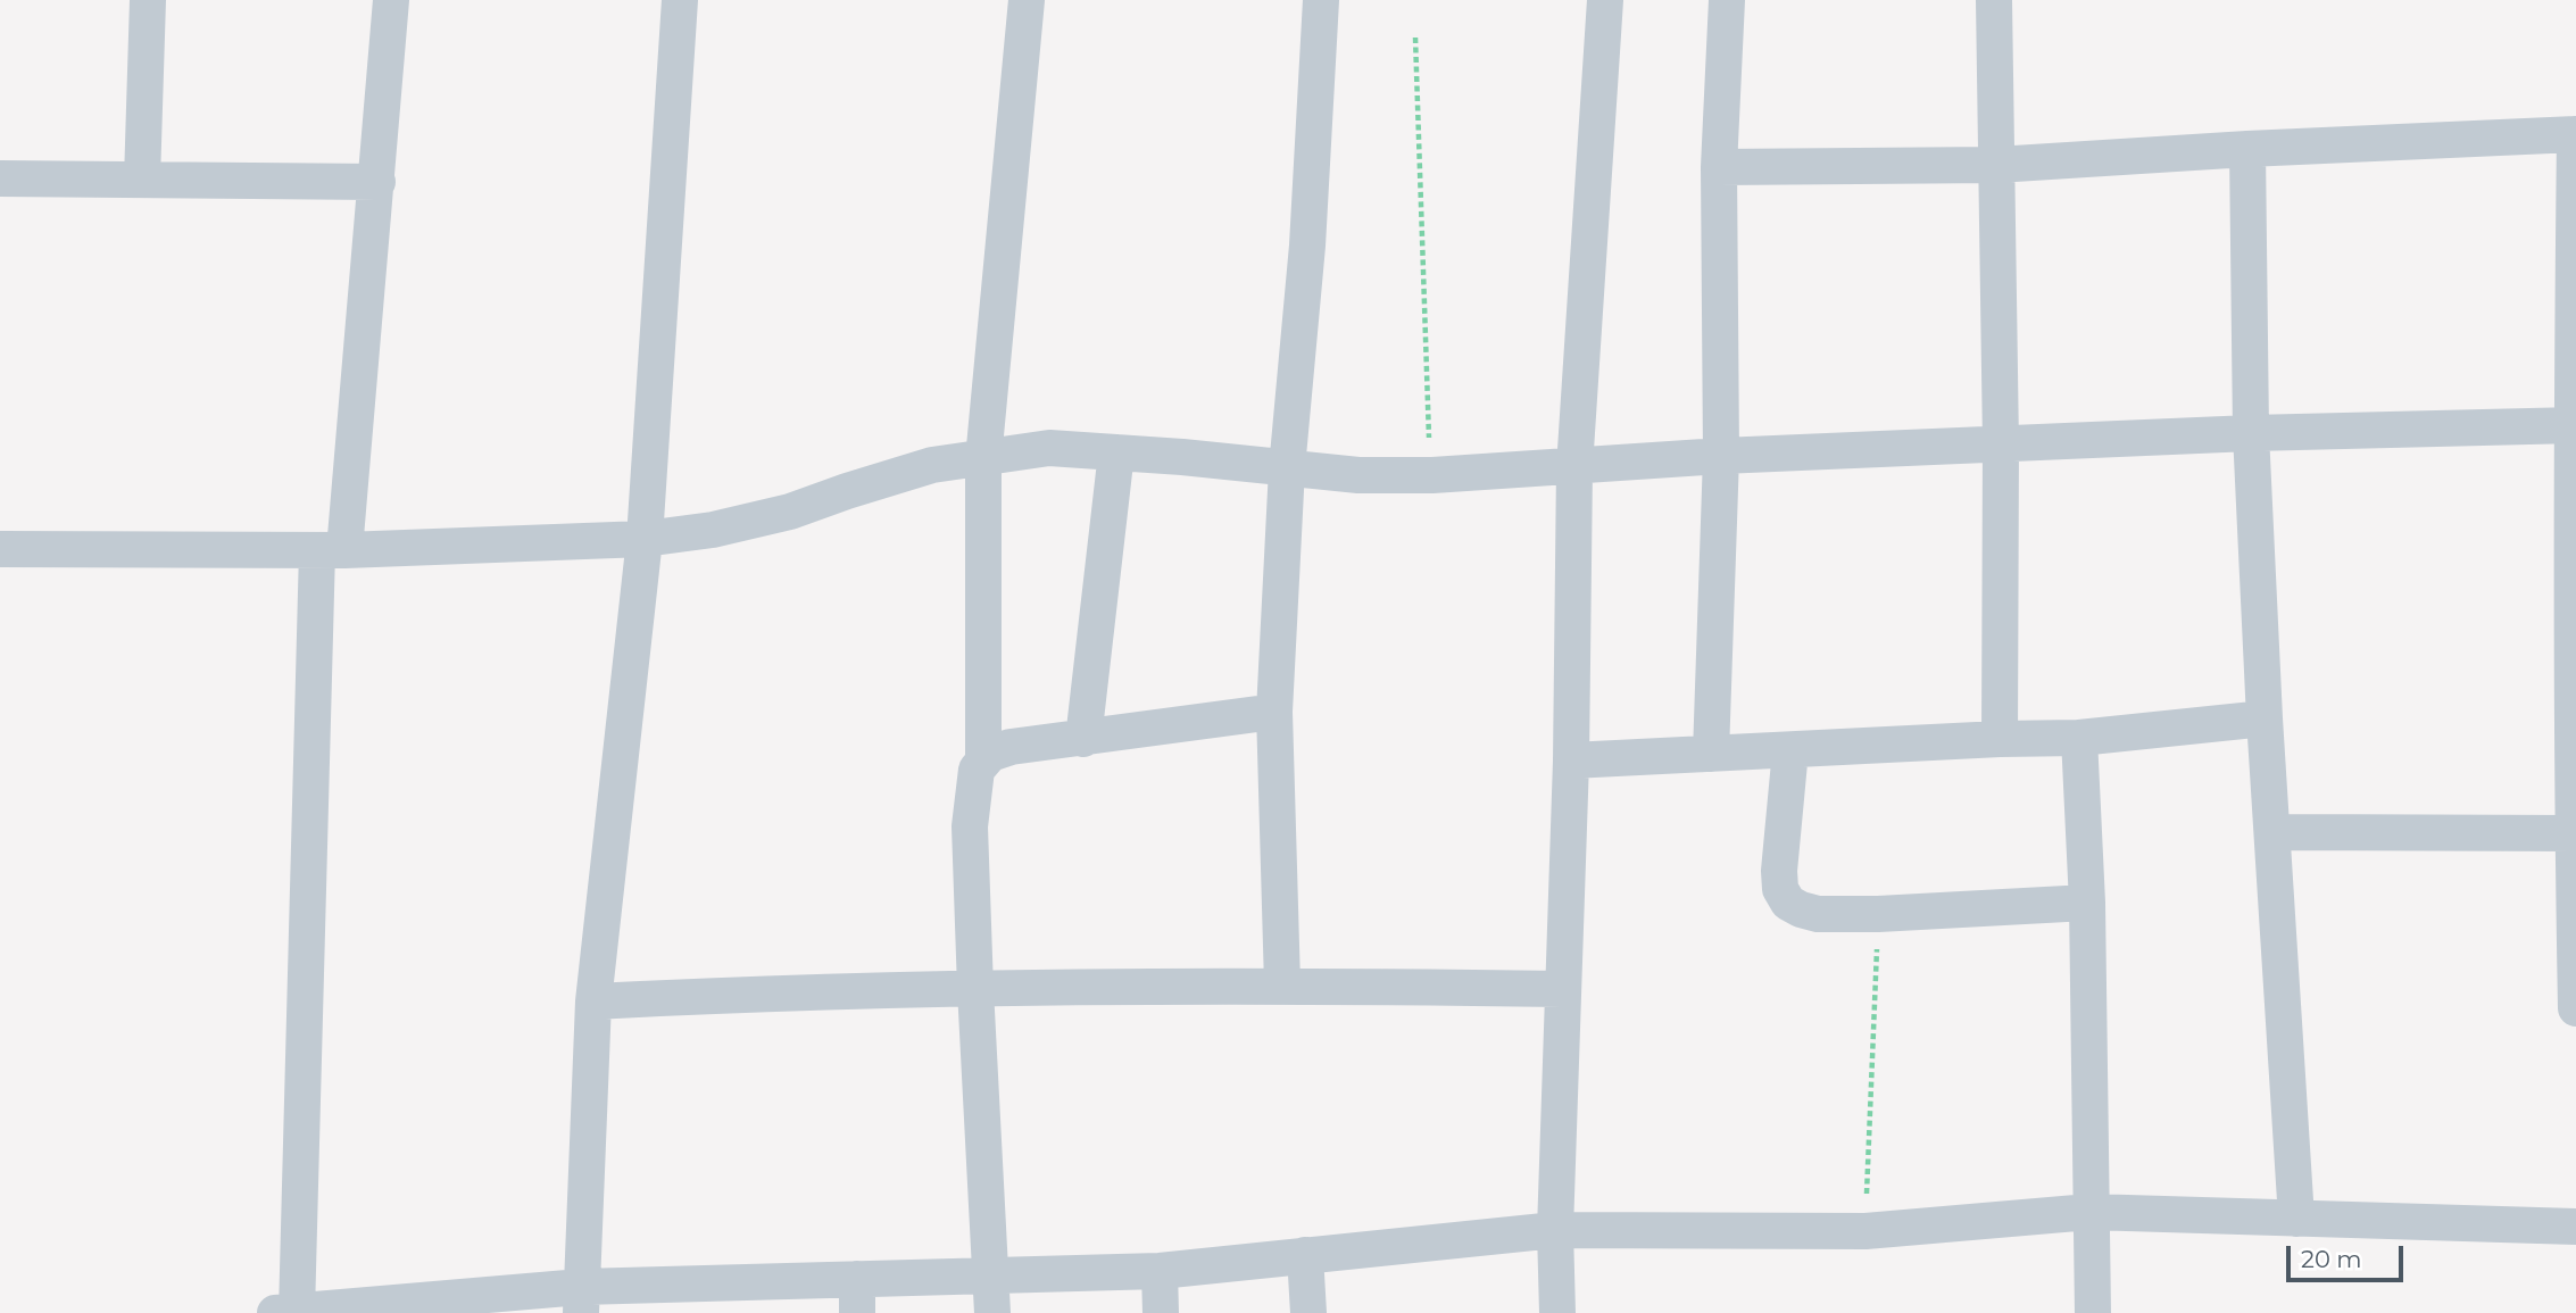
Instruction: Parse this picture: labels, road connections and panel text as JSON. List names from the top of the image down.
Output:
{
  "scale_bar": "20 m"
}
